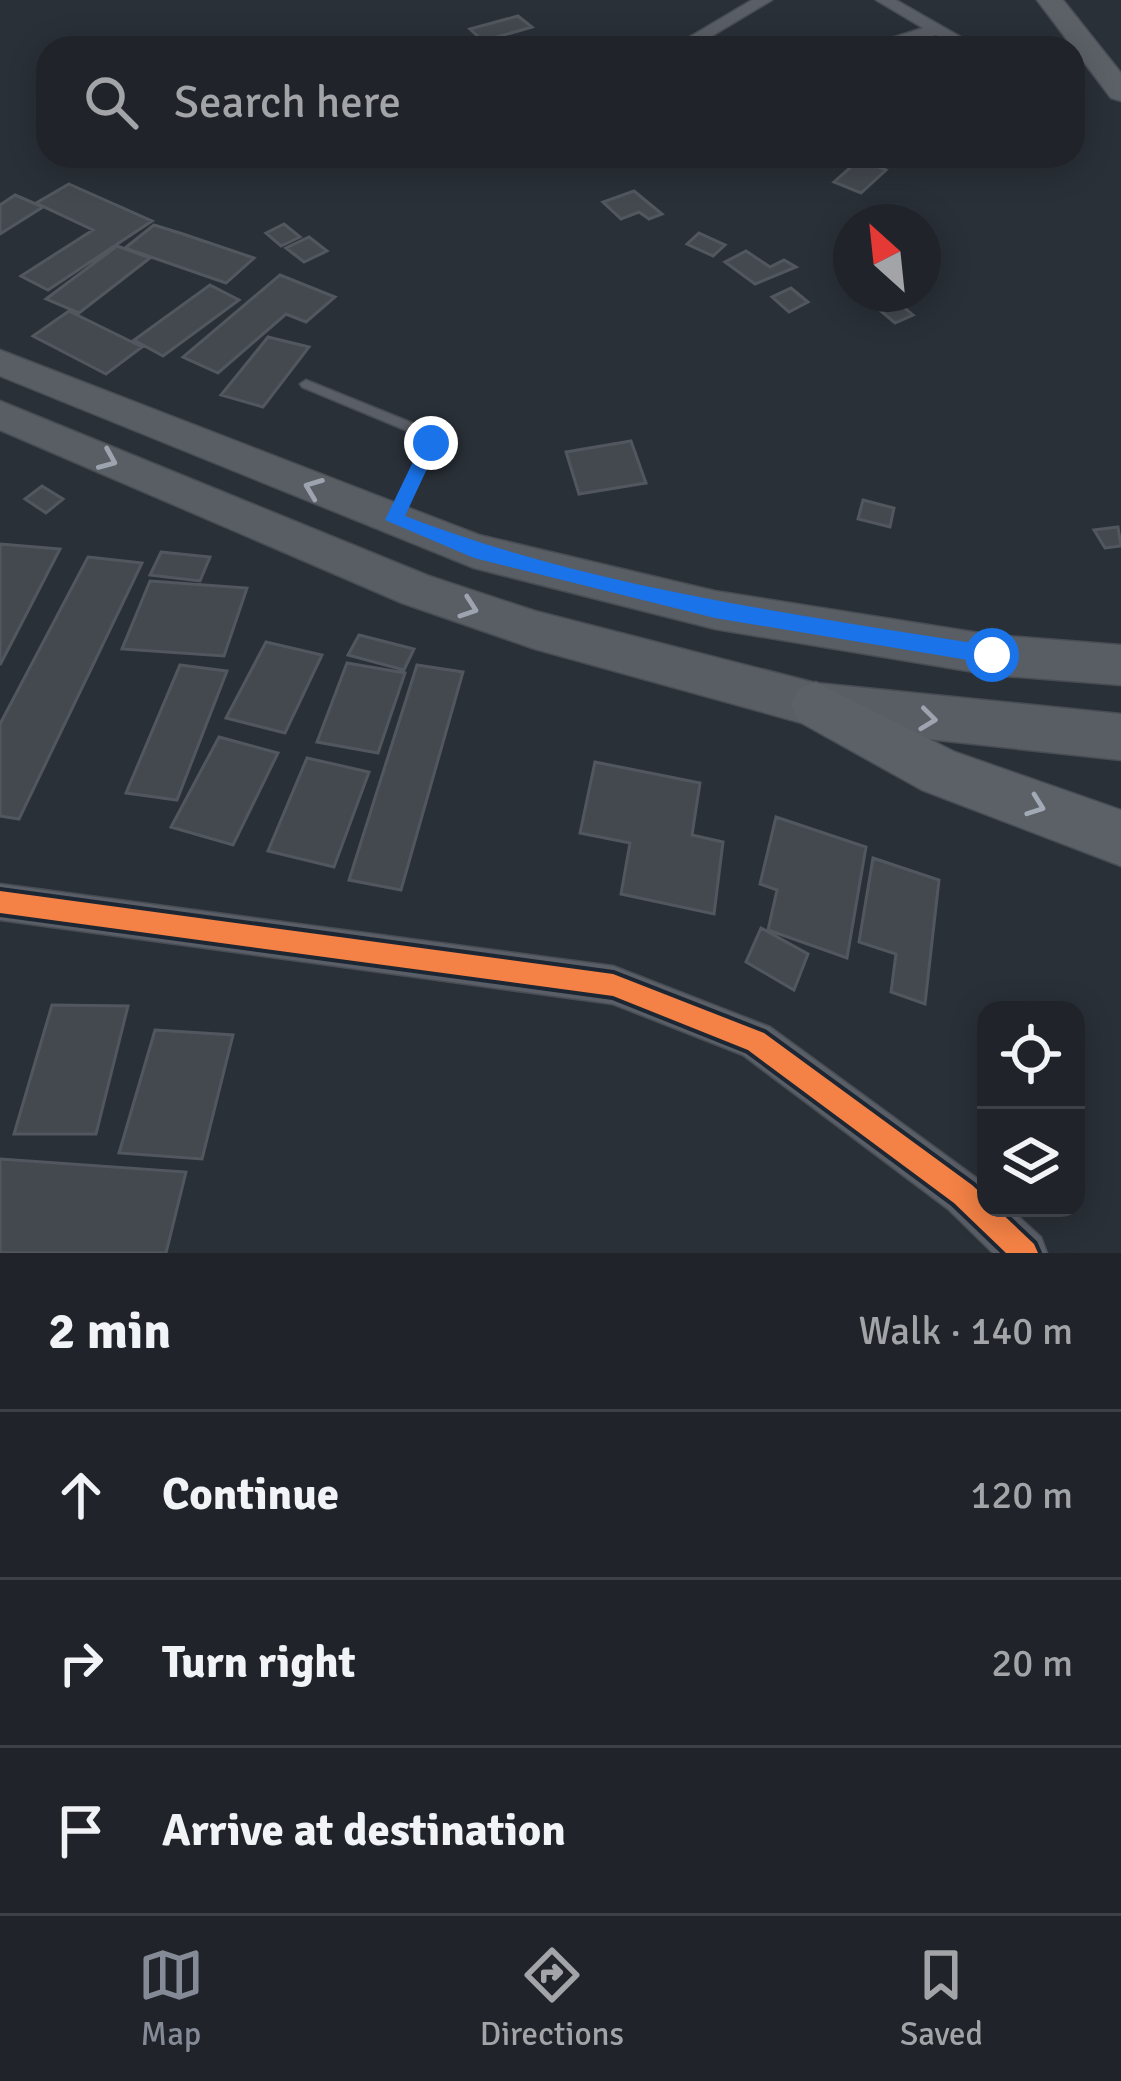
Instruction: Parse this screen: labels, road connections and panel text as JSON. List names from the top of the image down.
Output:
{
  "north": "top left",
  "page": {
    "search": "Search here",
    "heading": ["2 min", "Walk · 140 m"],
    "list": [
      ["Continue", "120 m"],
      ["Turn right", "20 m"],
      "Arrive at destination"
    ],
    "nav": ["Map", "Directions", "Saved"]
  }
}
